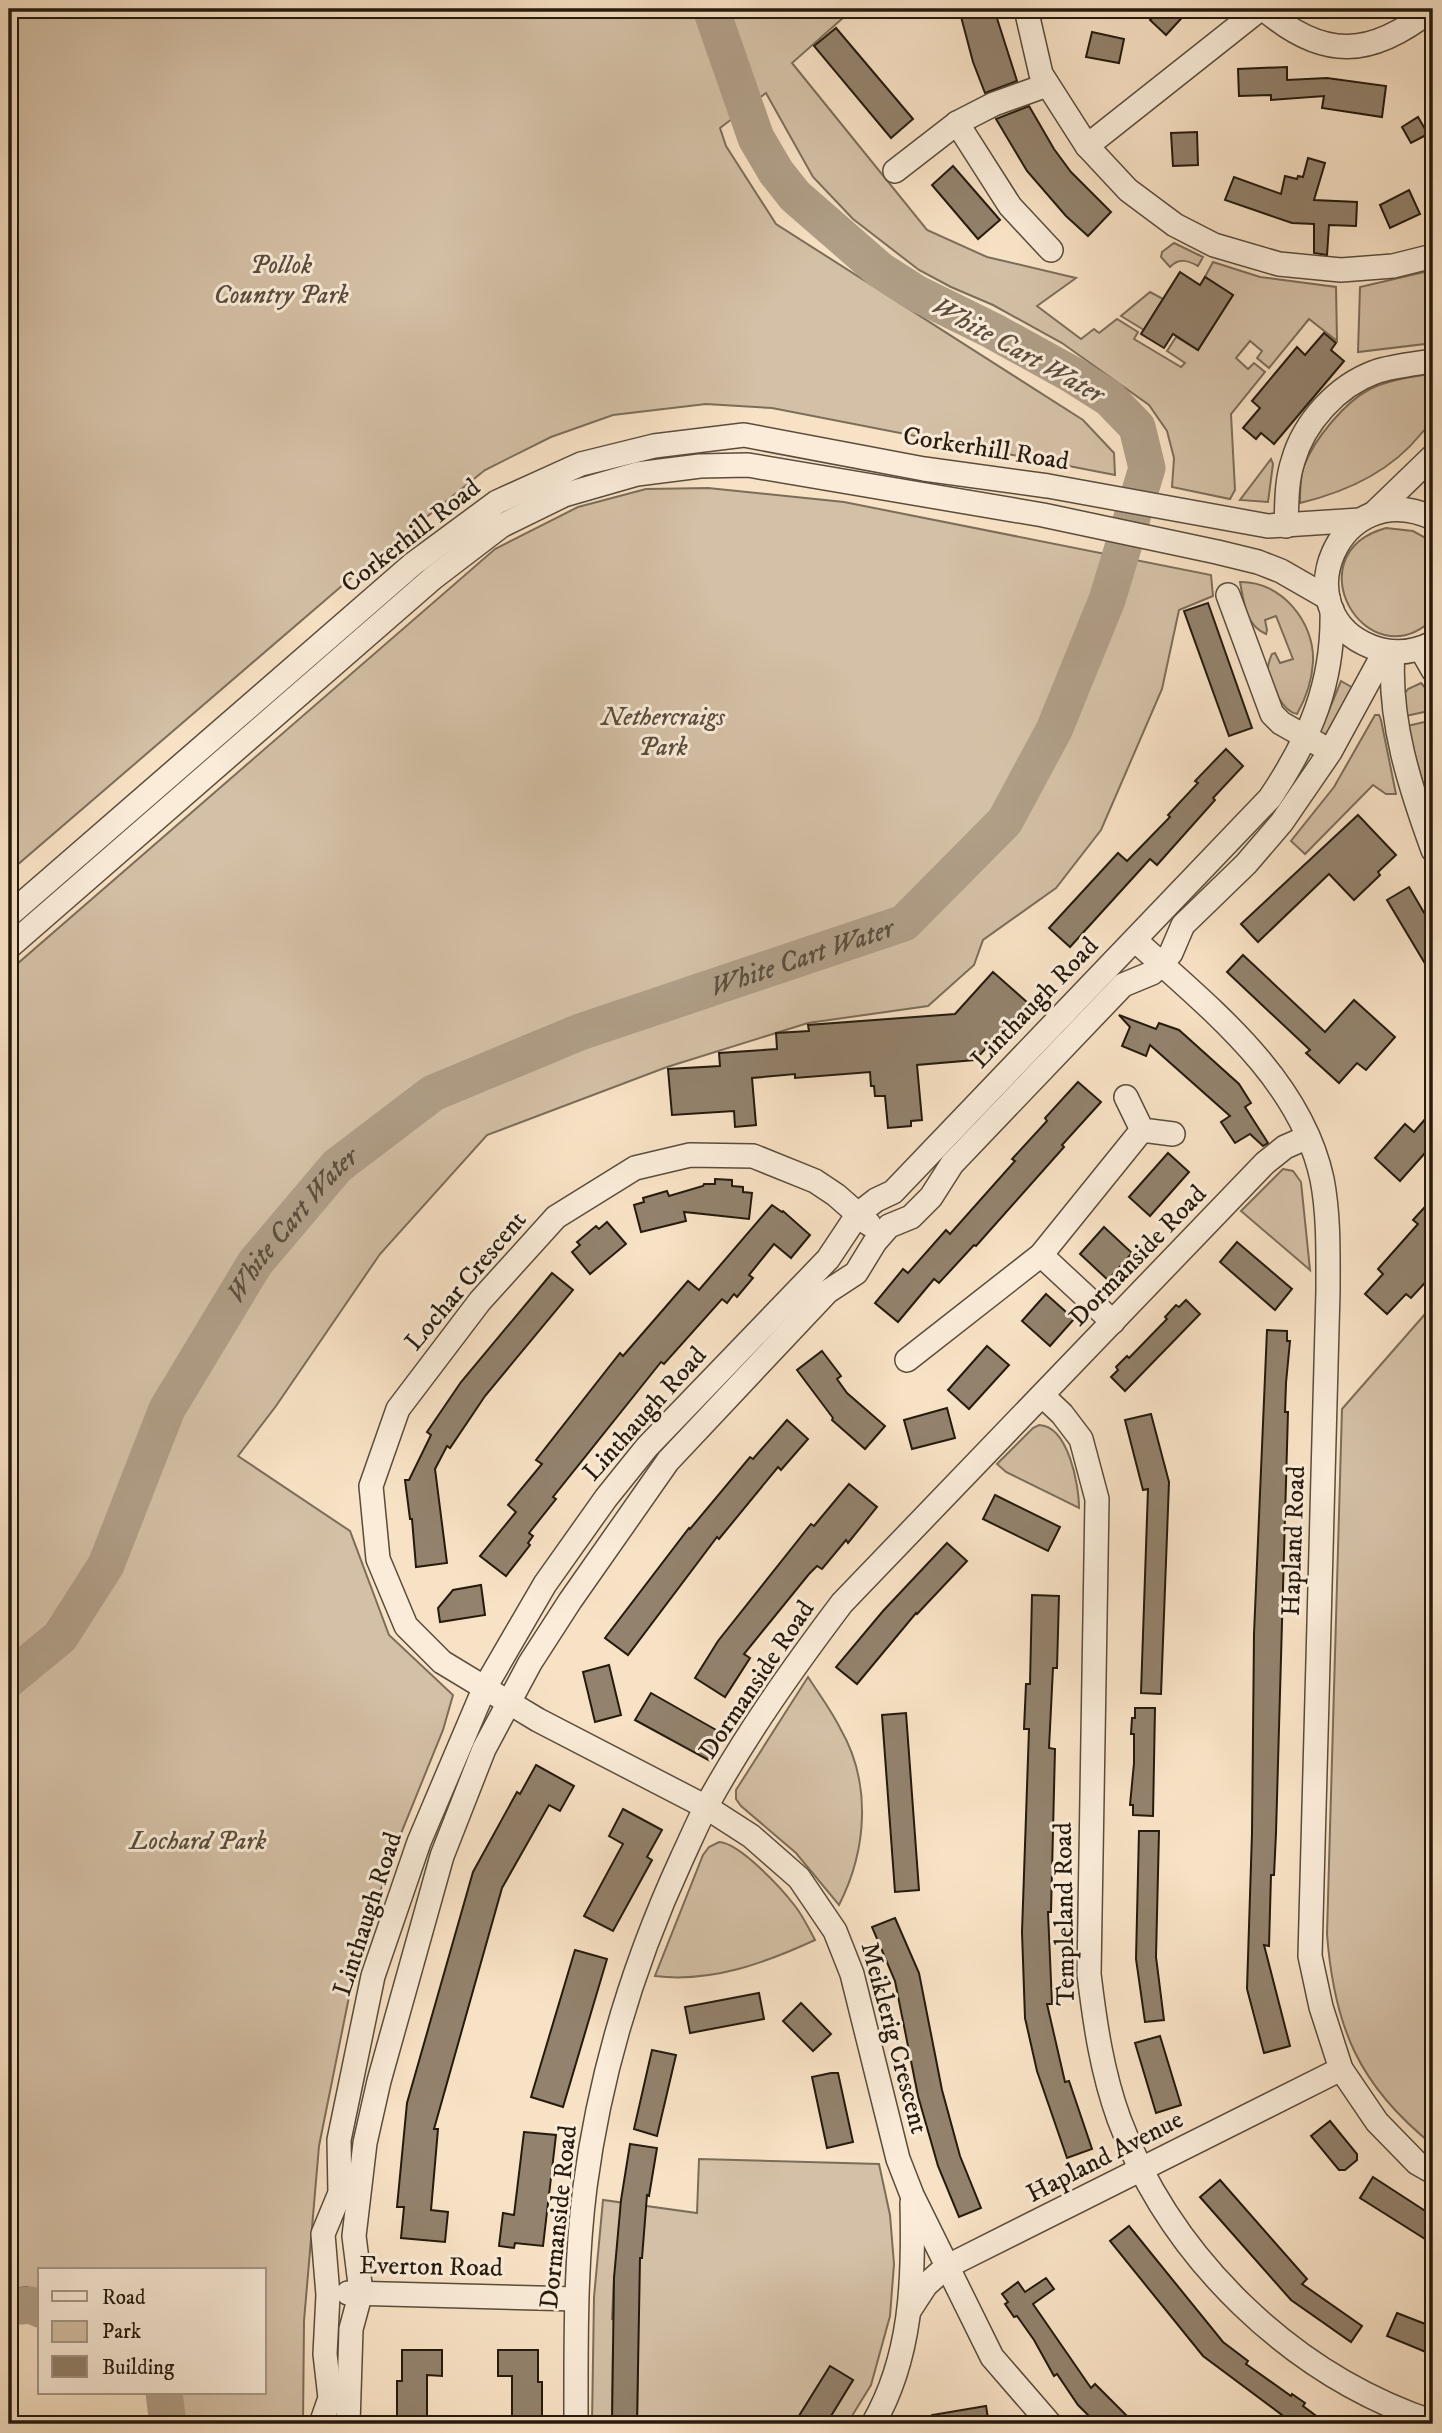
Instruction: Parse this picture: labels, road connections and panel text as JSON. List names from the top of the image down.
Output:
{
  "streets": {
    "street": [
      "Corkerhill Road",
      "Linthaugh Road",
      "Dormanside Road",
      "Lochar Crescent",
      "Hapland Road",
      "Templeland Road",
      "Meiklerig Crescent",
      "Hapland Avenue",
      "Everton Road"
    ]
  },
  "crossings": [
    ["Corkerhill Road", "Linthaugh Road"],
    ["Linthaugh Road", "Lochar Crescent"],
    ["Linthaugh Road", "Hapland Road"],
    ["Linthaugh Road", "Meiklerig Crescent"],
    ["Linthaugh Road", "Everton Road"],
    ["Dormanside Road", "Hapland Road"],
    ["Dormanside Road", "Templeland Road"],
    ["Dormanside Road", "Meiklerig Crescent"],
    ["Dormanside Road", "Everton Road"],
    ["Lochar Crescent", "Meiklerig Crescent"],
    ["Hapland Road", "Hapland Avenue"],
    ["Templeland Road", "Hapland Avenue"],
    ["Meiklerig Crescent", "Hapland Avenue"]
  ],
  "water": ["White Cart Water"],
  "parks": ["Pollok Country Park", "Nethercraigs Park", "Lochard Park"],
  "legend": ["Road", "Park", "Building"]
}
